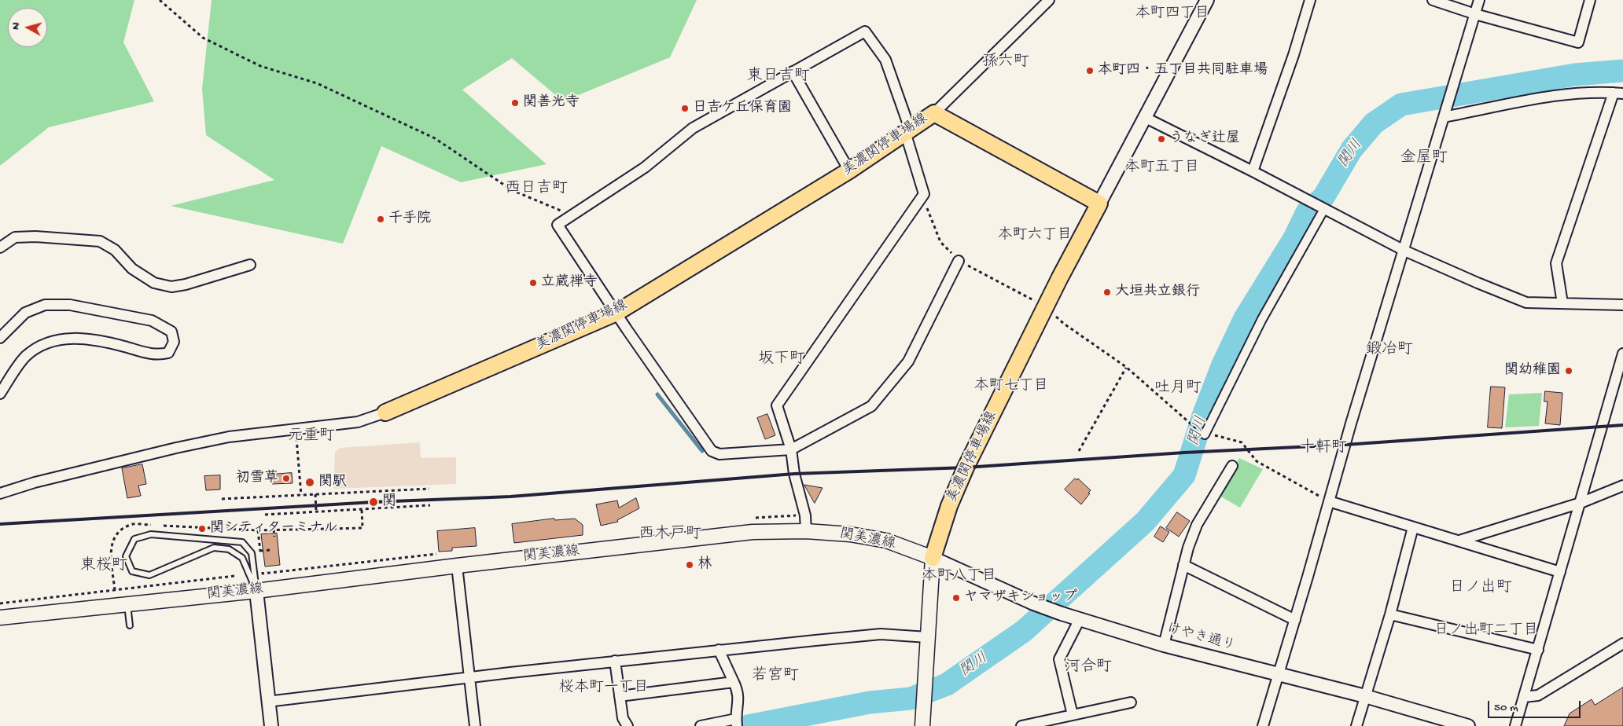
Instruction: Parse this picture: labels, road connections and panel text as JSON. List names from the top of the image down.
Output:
{
  "streets": {
    "main road": ["美濃関停車場線", "関美濃線"],
    "street": ["けやき通り"]
  },
  "crossings": [
    ["美濃関停車場線", "関美濃線"],
    ["美濃関停車場線", "けやき通り"],
    ["関美濃線", "けやき通り"]
  ],
  "districts": [
    "本町四丁目",
    "孫六町",
    "東日吉町",
    "金屋町",
    "本町五丁目",
    "西日吉町",
    "本町六丁目",
    "鍛冶町",
    "坂下町",
    "本町七丁目",
    "吐月町",
    "元重町",
    "十軒町",
    "西木戸町",
    "東桜町",
    "本町八丁目",
    "日ノ出町",
    "日ノ出町二丁目",
    "河合町",
    "若宮町",
    "桜本町一丁目"
  ],
  "water": ["関川"],
  "places": [
    "本町四・五丁目共同駐車場",
    "関善光寺",
    "日吉ケ丘保育園",
    "うなぎ辻屋",
    "千手院",
    "立蔵禅寺",
    "大垣共立銀行",
    "関幼稚園",
    "初雪草",
    "関駅",
    "関",
    "関シティターミナル",
    "林",
    "ヤマザキショップ"
  ],
  "scale_bar": "50 m",
  "north": "left"
}
